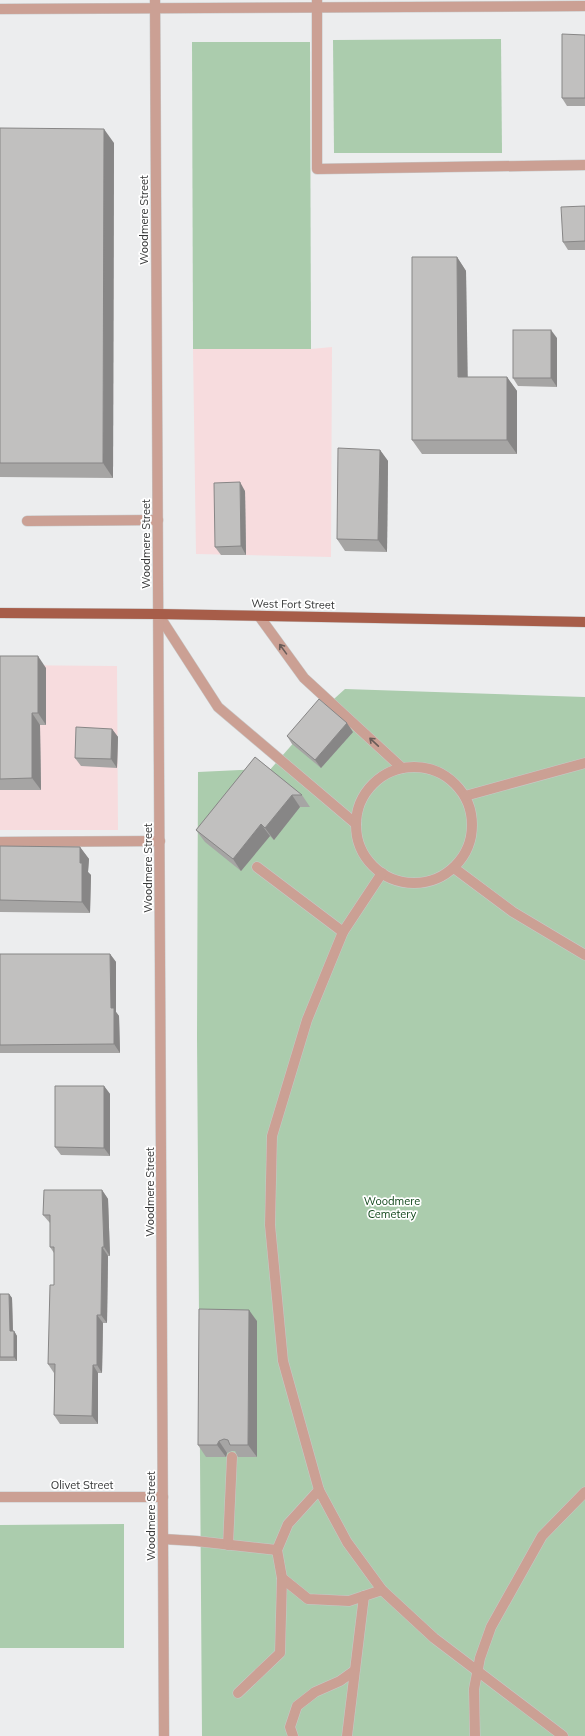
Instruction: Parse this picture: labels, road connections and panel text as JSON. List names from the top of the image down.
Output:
{
  "streets": {
    "main road": ["West Fort Street"],
    "street": ["Woodmere Street", "Olivet Street"]
  },
  "crossings": [
    ["Woodmere Street", "West Fort Street"],
    ["Woodmere Street", "Olivet Street"]
  ],
  "parks": ["Woodmere Cemetery"]
}
